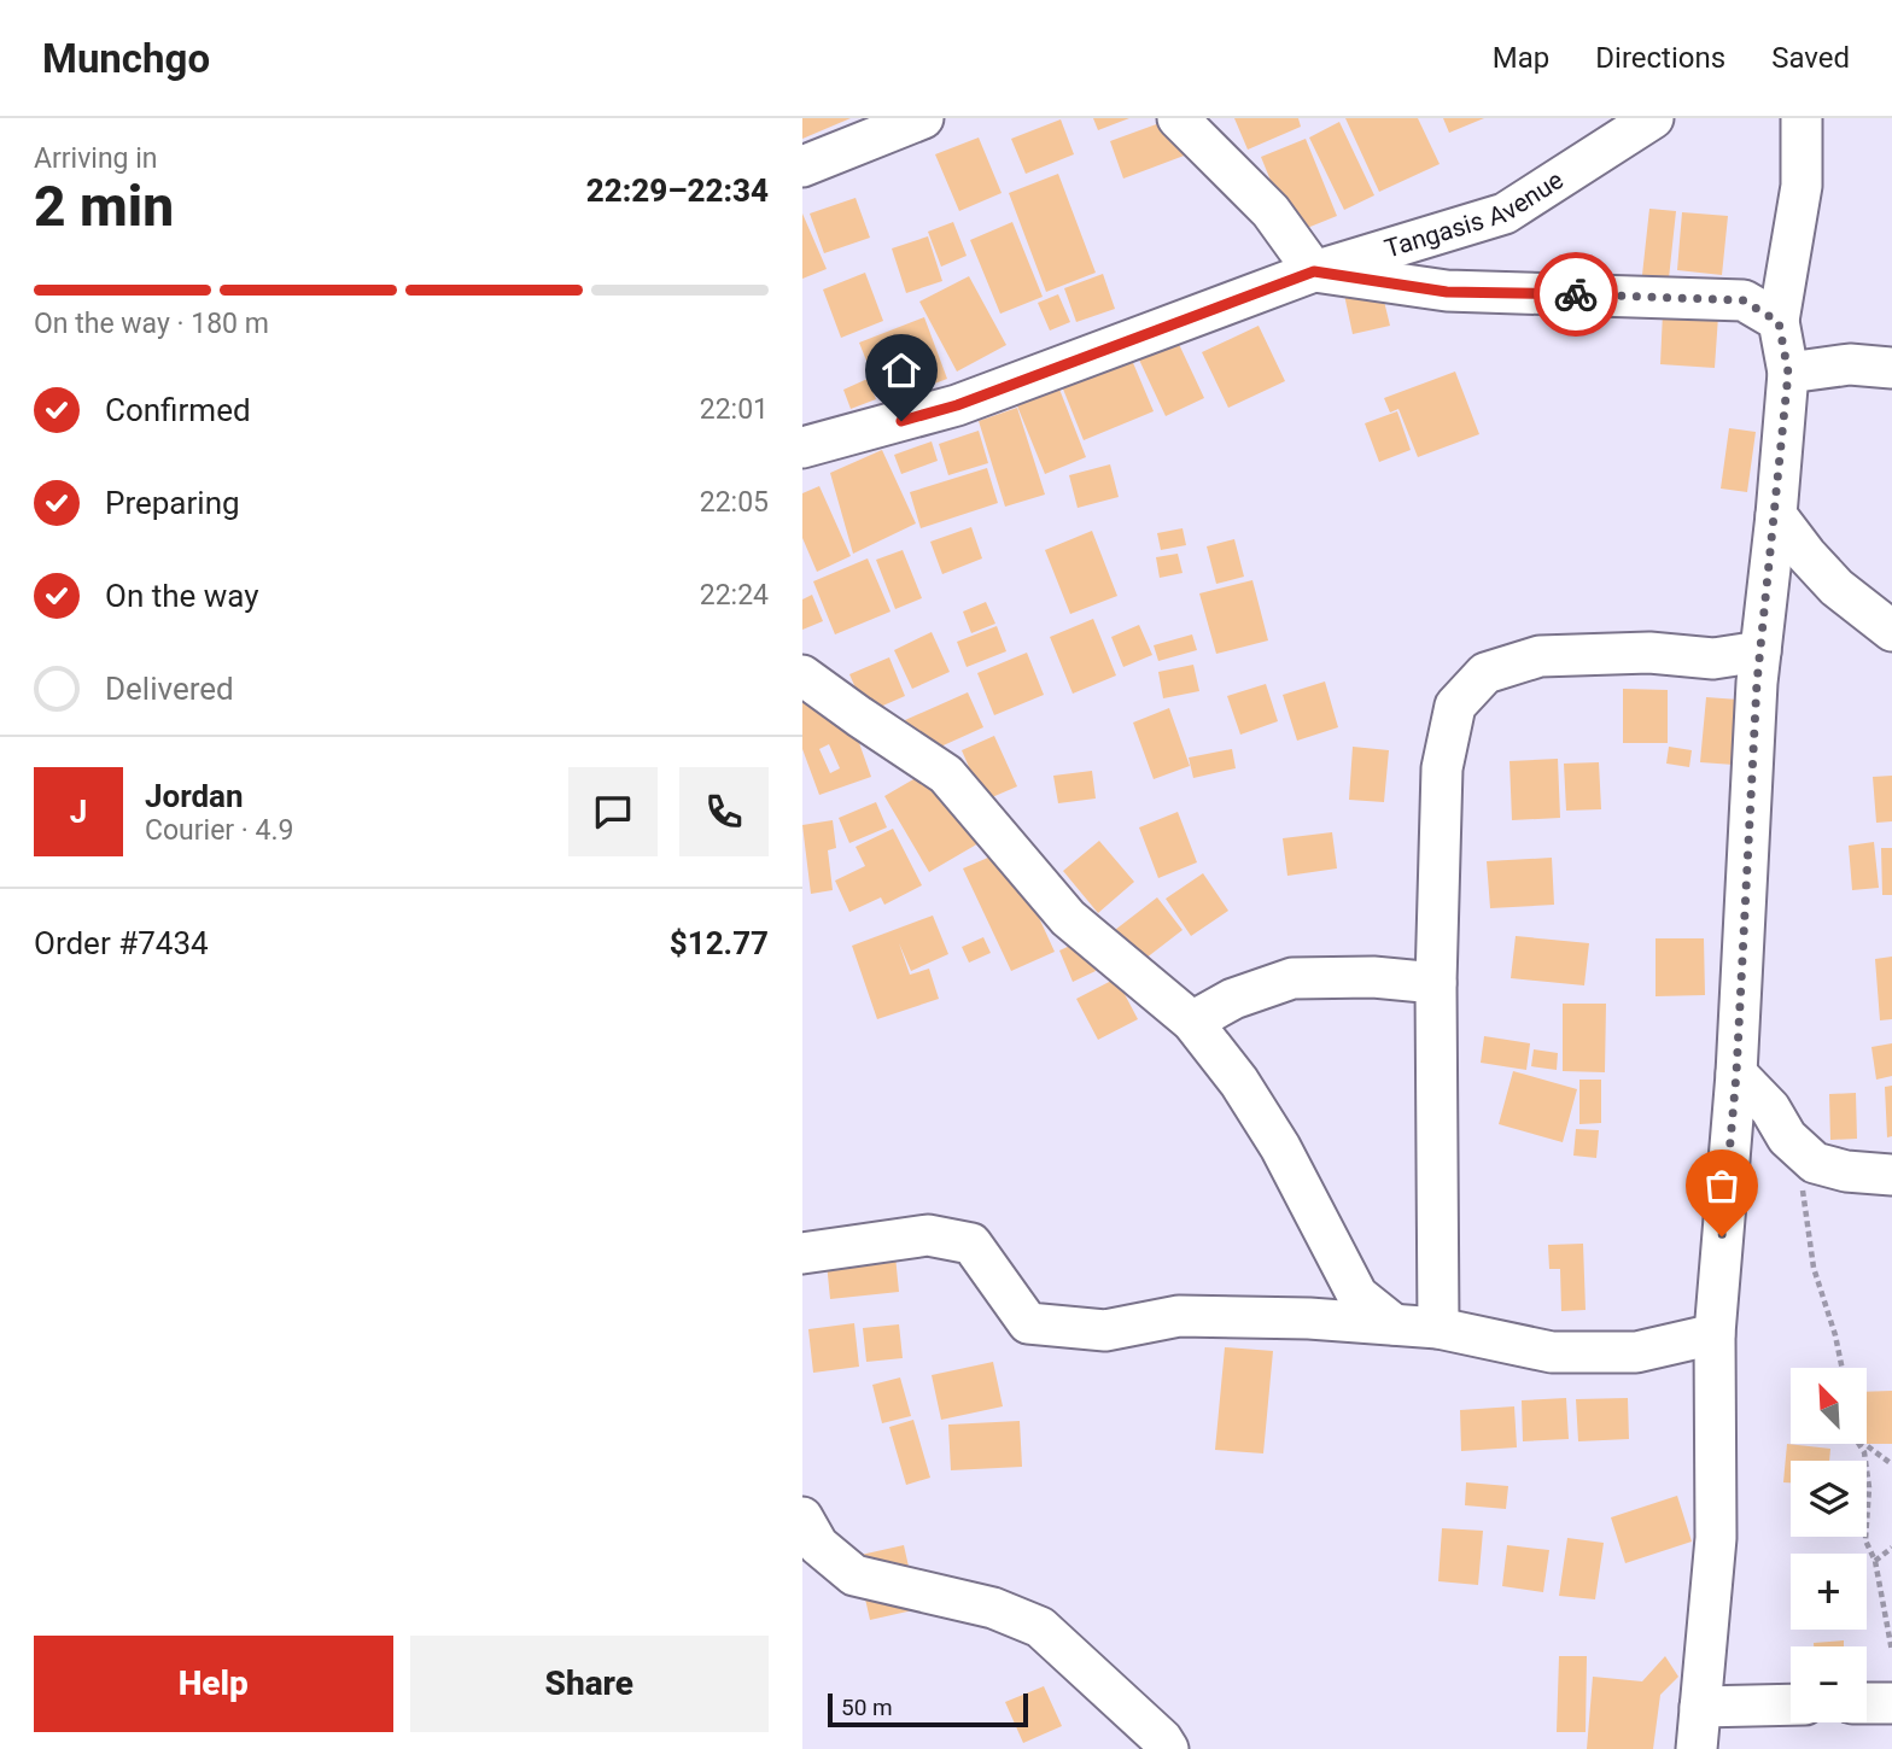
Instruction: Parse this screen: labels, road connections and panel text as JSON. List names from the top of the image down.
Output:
{
  "streets": {
    "street": ["Tangasis Avenue"]
  },
  "scale_bar": "50 m",
  "north": "top left",
  "page": {
    "header": "Munchgo",
    "nav": ["Map", "Directions", "Saved"],
    "heading": ["2 min", "Arriving in", "22:29–22:34"],
    "panel": [
      "Jordan",
      "Courier · 4.9",
      "Order #7434",
      "$12.77"
    ],
    "bar": "On the way · 180 m",
    "list": [
      ["Confirmed", "22:01"],
      ["Preparing", "22:05"],
      ["On the way", "22:24"],
      "Delivered"
    ],
    "round": "J",
    "map_buttons": ["+", "−"],
    "buttons": ["Help", "Share"],
    "scale": "50 m"
  }
}
